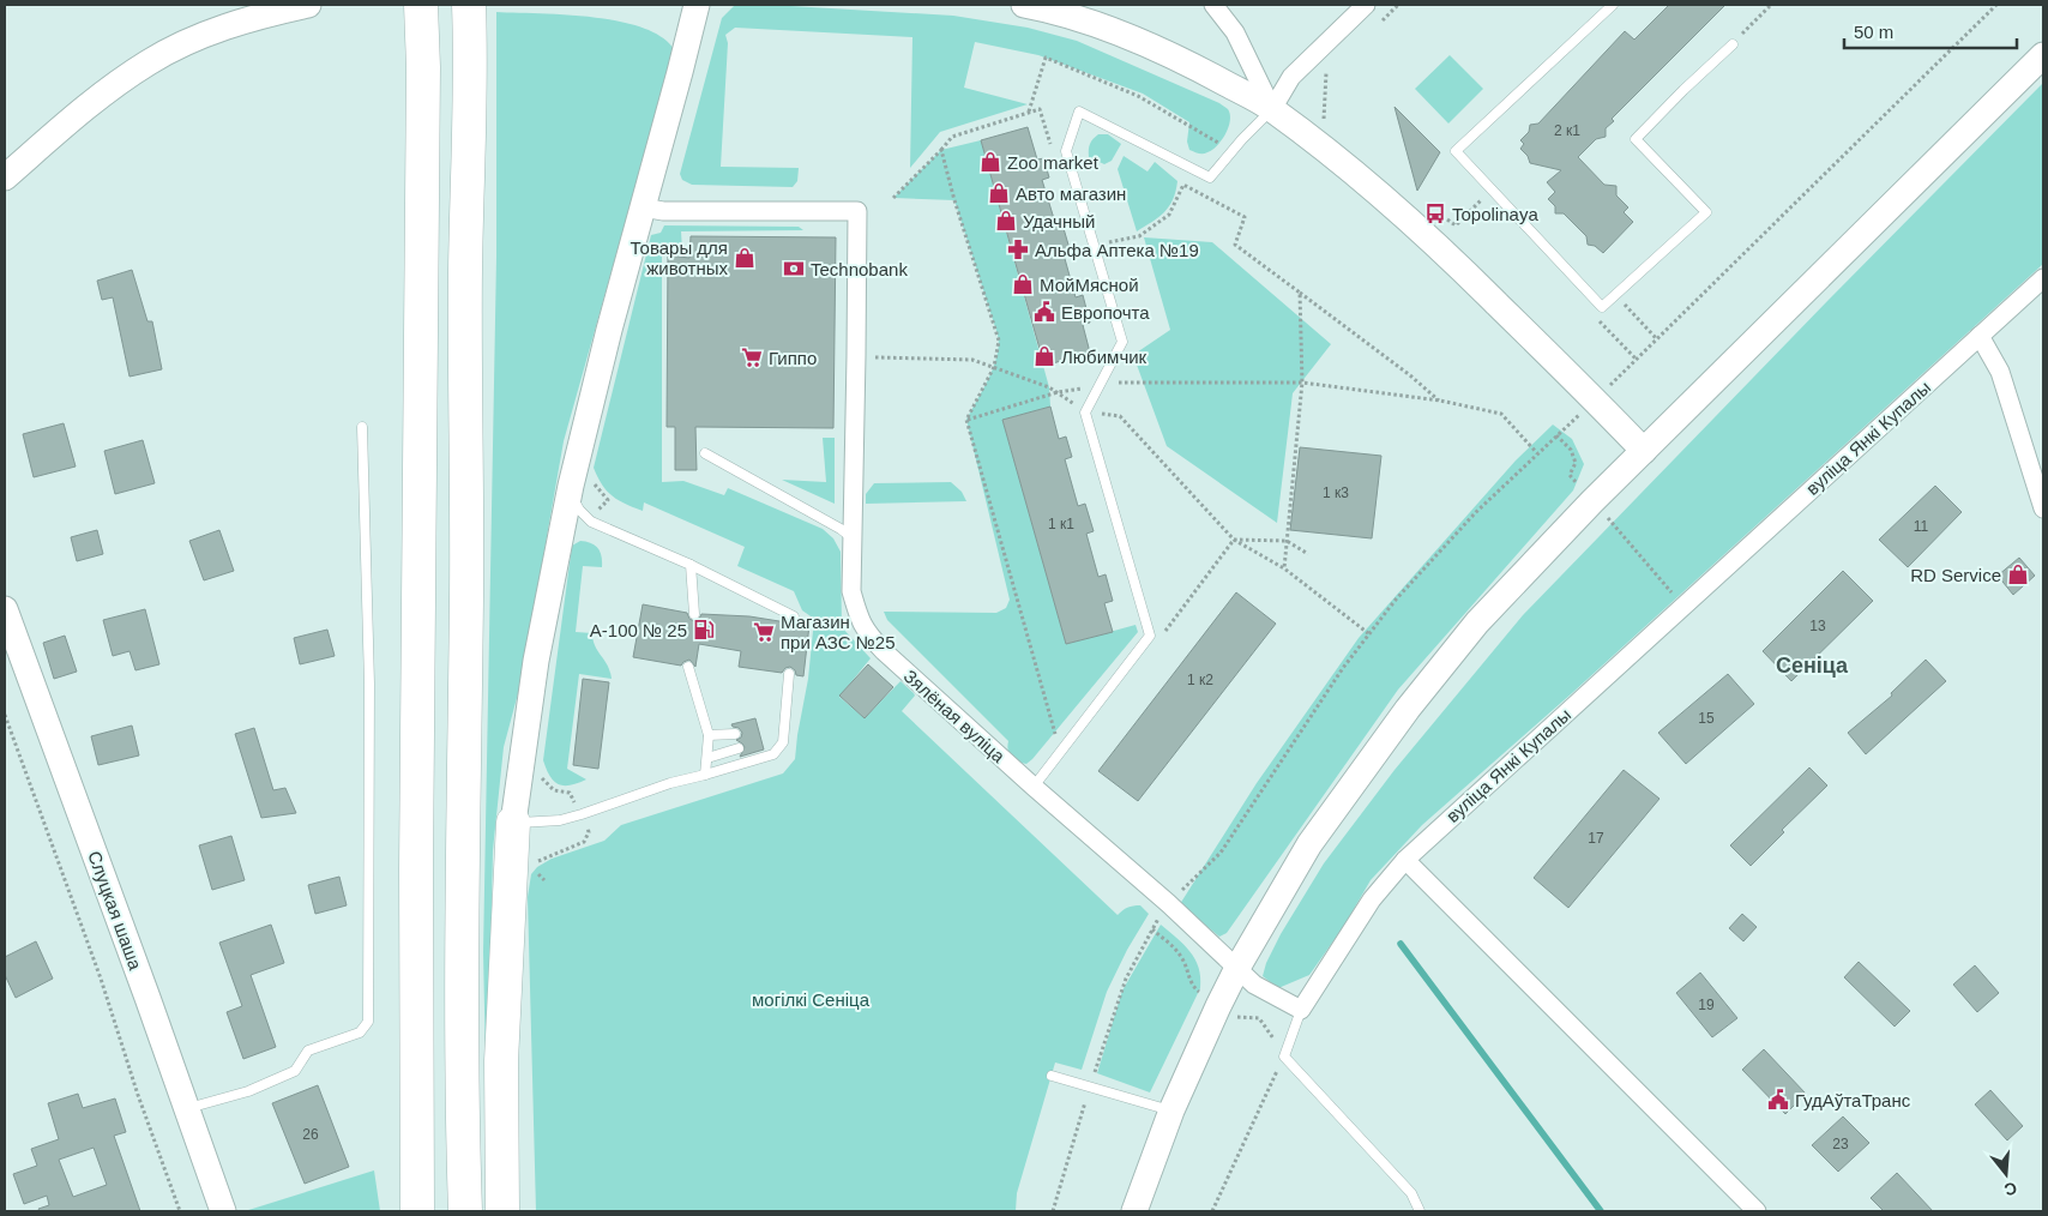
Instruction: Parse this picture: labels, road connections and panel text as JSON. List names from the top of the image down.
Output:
{
  "streets": {
    "street": ["вуліца Янкі Купалы", "Зялёная вуліца", "Слуцкая шаша"]
  },
  "crossings": [
    ["вуліца Янкі Купалы", "Зялёная вуліца"]
  ],
  "districts": ["Сеніца"],
  "parks": ["могілкі Сеніца"],
  "places": {
    "shop": [
      "Zoo market",
      "Авто магазин",
      "Удачный",
      "Товары для животных",
      "МойМясной",
      "Любимчик",
      "RD Service"
    ],
    "bus stop": ["Topolinaya"],
    "pharmacy": ["Альфа Аптека №19"],
    "bank": ["Technobank"],
    "public building": ["Европочта", "ГудАўтаТранс"],
    "supermarket": ["Гиппо", "Магазин при АЗС №25"],
    "fuel station": ["А-100 № 25"]
  },
  "house_numbers": [
    "2 к1",
    "1 к3",
    "1 к1",
    "11",
    "13",
    "1 к2",
    "15",
    "17",
    "19",
    "26",
    "23"
  ],
  "scale_bar": "50 m",
  "north": "bottom"
}
